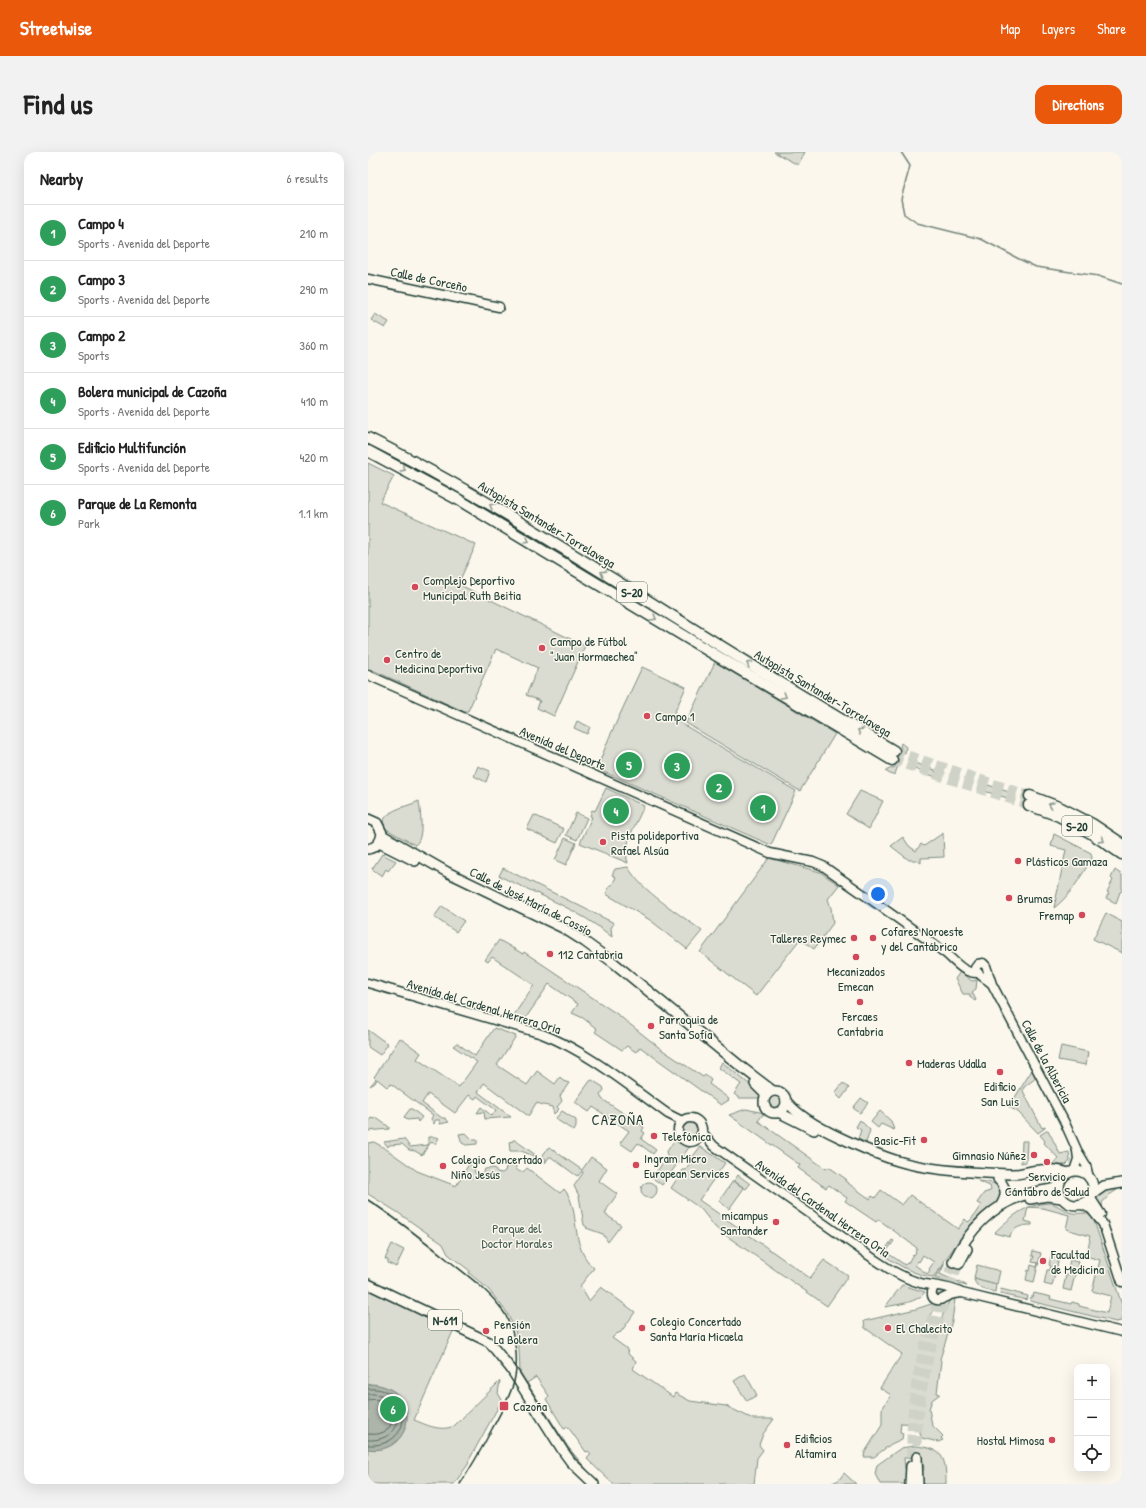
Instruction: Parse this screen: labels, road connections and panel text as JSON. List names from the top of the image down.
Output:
{
  "streets": {
    "highway": ["Autopista Santander-Torrelavega", "S-20"],
    "main road": [
      "Calle de Corceño",
      "Avenida del Deporte",
      "Calle de José María de Cossío",
      "Avenida del Cardenal Herrera Oria",
      "Calle de la Albericia",
      "N-611"
    ]
  },
  "crossings": [
    ["Avenida del Deporte", "Calle de la Albericia"]
  ],
  "districts": ["CAZOÑA"],
  "parks": ["Parque del Doctor Morales"],
  "places": {
    "other": [
      "Complejo Deportivo Municipal Ruth Beitia",
      "Campo de Fútbol \"Juan Hormaechea\"",
      "Centro de Medicina Deportiva",
      "Campo 1",
      "Pista polideportiva Rafael Alsúa",
      "Plásticos Gamaza",
      "Brumas",
      "Fremap",
      "Talleres Reymec",
      "Cofares Noroeste y del Cantábrico",
      "112 Cantabria",
      "Mecanizados Emecan",
      "Fercaes Cantabria",
      "Parroquia de Santa Sofía",
      "Maderas Udalla",
      "Edificio San Luis",
      "Telefónica",
      "Basic-Fit",
      "Gimnasio Núñez",
      "Servicio Cántabro de Salud",
      "Ingram Micro European Services",
      "Colegio Concertado Niño Jesús",
      "micampus Santander",
      "Facultad de Medicina",
      "Colegio Concertado Santa María Micaela",
      "El Chalecito",
      "Pensión La Bolera",
      "Hostal Mimosa",
      "Edificios Altamira"
    ],
    "transit": ["Cazoña"]
  },
  "page": {
    "header": "Streetwise",
    "nav": ["Map", "Layers", "Share"],
    "title": "Find us",
    "buttons": "Directions",
    "heading": ["Nearby", "6 results"],
    "list": [
      {
        "mark": "1",
        "name": "Campo 4",
        "note": "Sports · Avenida del Deporte",
        "value": "210 m"
      },
      {
        "mark": "2",
        "name": "Campo 3",
        "note": "Sports · Avenida del Deporte",
        "value": "290 m"
      },
      {
        "mark": "3",
        "name": "Campo 2",
        "note": "Sports",
        "value": "360 m"
      },
      {
        "mark": "4",
        "name": "Bolera municipal de Cazoña",
        "note": "Sports · Avenida del Deporte",
        "value": "410 m"
      },
      {
        "mark": "5",
        "name": "Edificio Multifunción",
        "note": "Sports · Avenida del Deporte",
        "value": "420 m"
      },
      {
        "mark": "6",
        "name": "Parque de La Remonta",
        "note": "Park",
        "value": "1.1 km"
      }
    ],
    "pins": [
      "5",
      "3",
      "2",
      "1",
      "4",
      "6"
    ],
    "map_buttons": ["+", "−"]
  }
}
